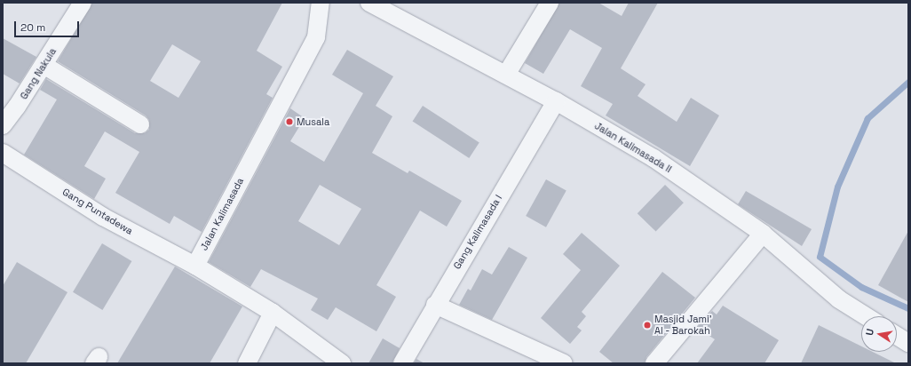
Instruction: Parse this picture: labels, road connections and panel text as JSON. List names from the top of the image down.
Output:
{
  "streets": {
    "street": [
      "Gang Nakula",
      "Jalan Kalimasada II",
      "Gang Puntadewa",
      "Jalan Kalimasada",
      "Gang Kalimasada I"
    ]
  },
  "crossings": [
    ["Jalan Kalimasada II", "Gang Kalimasada I"],
    ["Gang Puntadewa", "Jalan Kalimasada"]
  ],
  "places": ["Musala", "Masjid Jami' Al - Barokah"],
  "scale_bar": "20 m",
  "north": "left"
}
